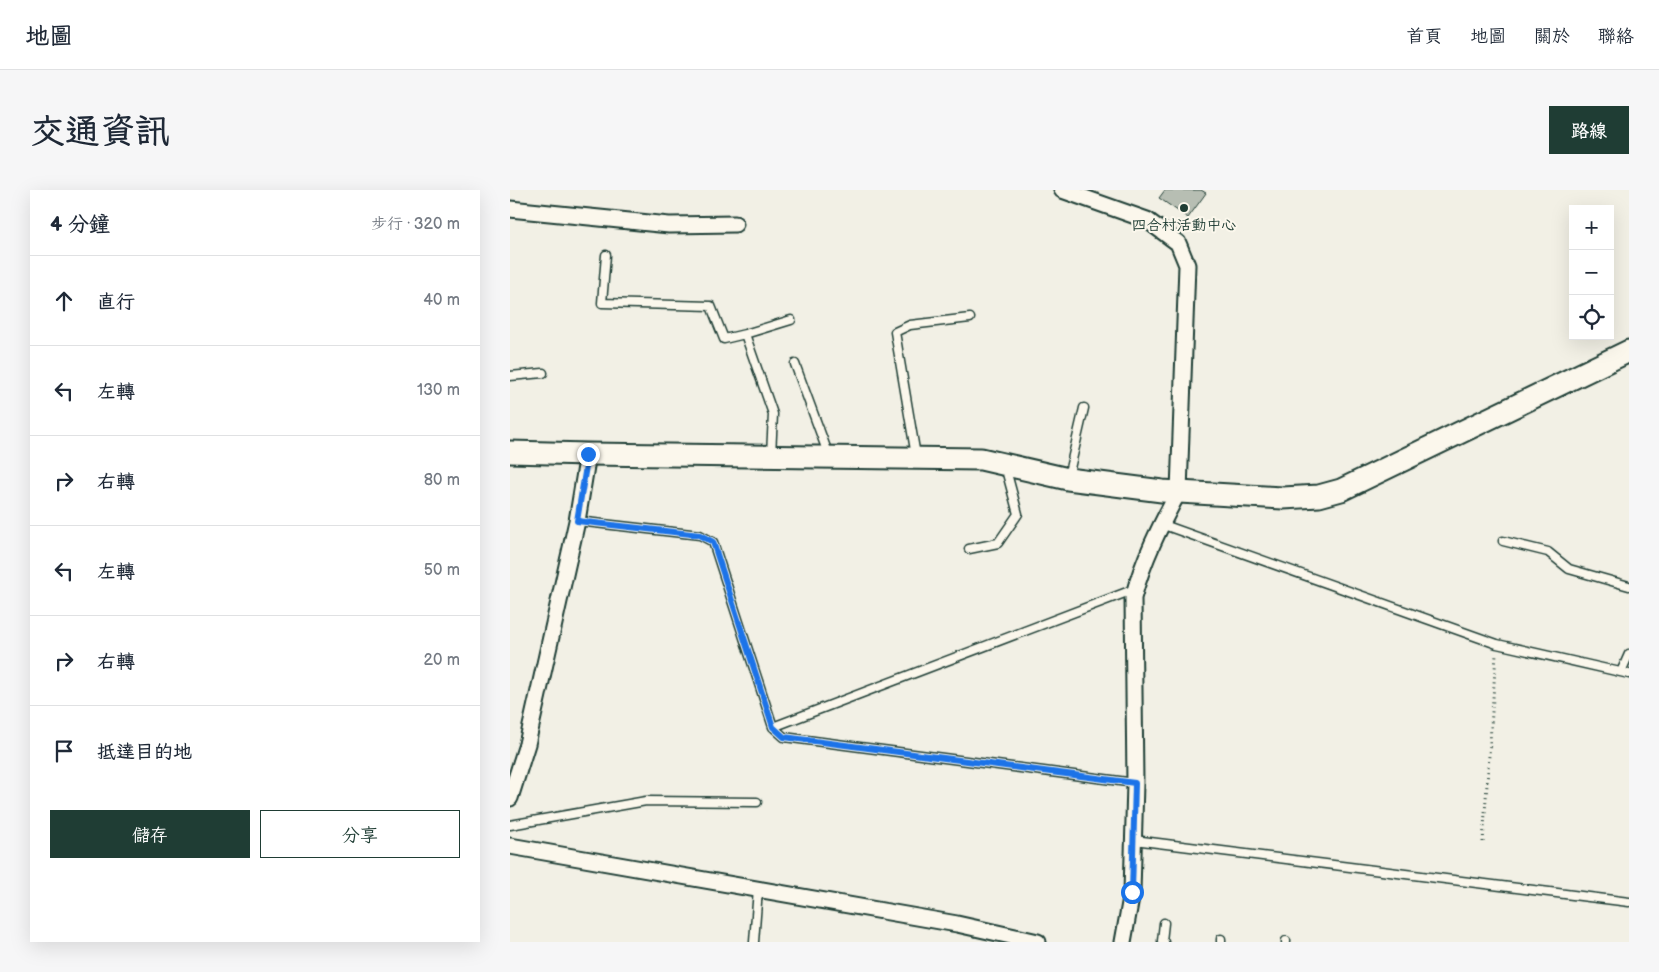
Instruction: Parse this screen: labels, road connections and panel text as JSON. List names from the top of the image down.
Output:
{
  "places": ["四合村活動中心"],
  "page": {
    "header": "地圖",
    "nav": [
      "首頁",
      "地圖",
      "關於",
      "聯絡"
    ],
    "buttons": [
      "路線",
      ["儲存", "分享"]
    ],
    "title": "交通資訊",
    "heading": ["4 分鐘", "步行 · 320 m"],
    "map_buttons": ["+", "−"],
    "list": [
      ["直行", "40 m"],
      ["左轉", "130 m"],
      ["右轉", "80 m"],
      ["左轉", "50 m"],
      ["右轉", "20 m"],
      "抵達目的地"
    ]
  }
}
